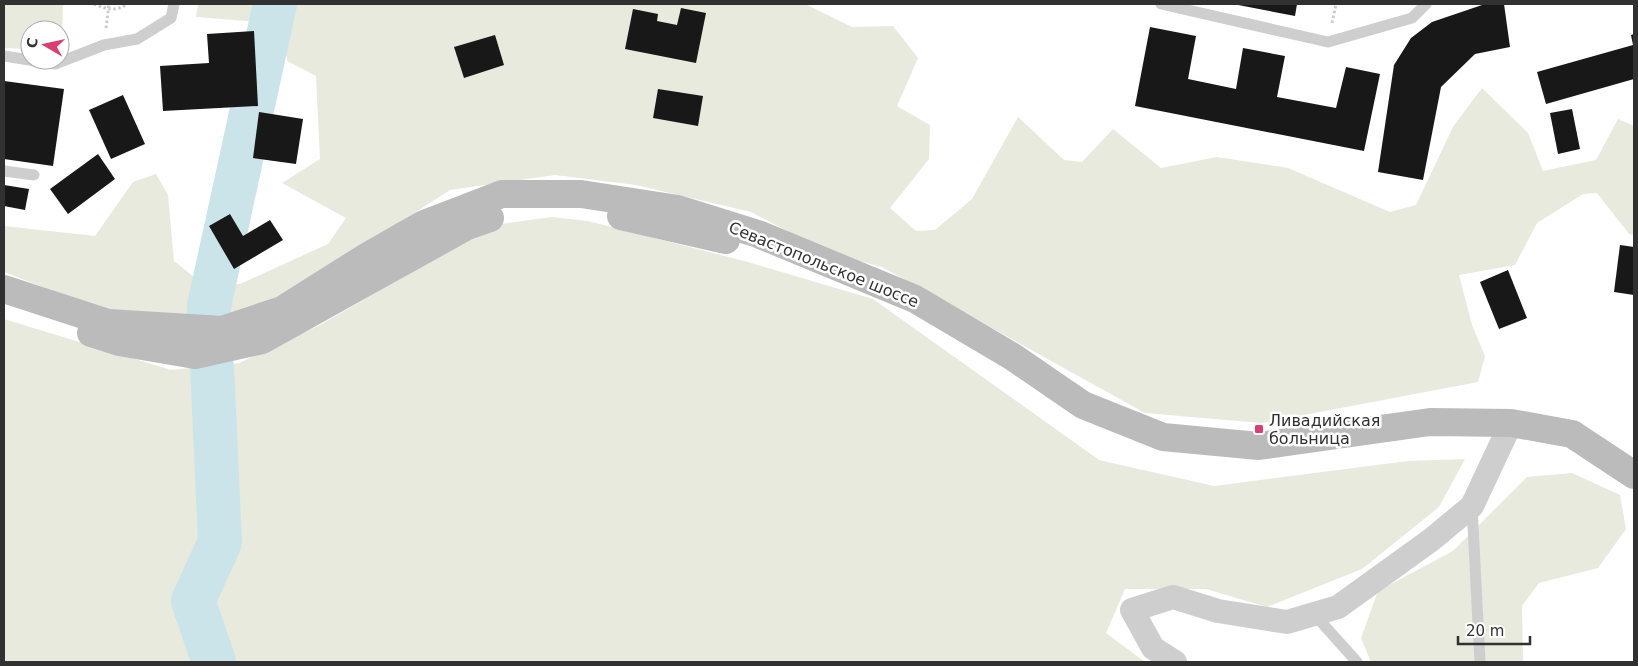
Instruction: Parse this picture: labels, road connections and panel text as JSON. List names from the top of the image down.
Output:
{
  "streets": {
    "main road": ["Севастопольское шоссе"]
  },
  "places": {
    "transit": ["Ливадийская больница"]
  },
  "scale_bar": "20 m",
  "north": "left"
}
